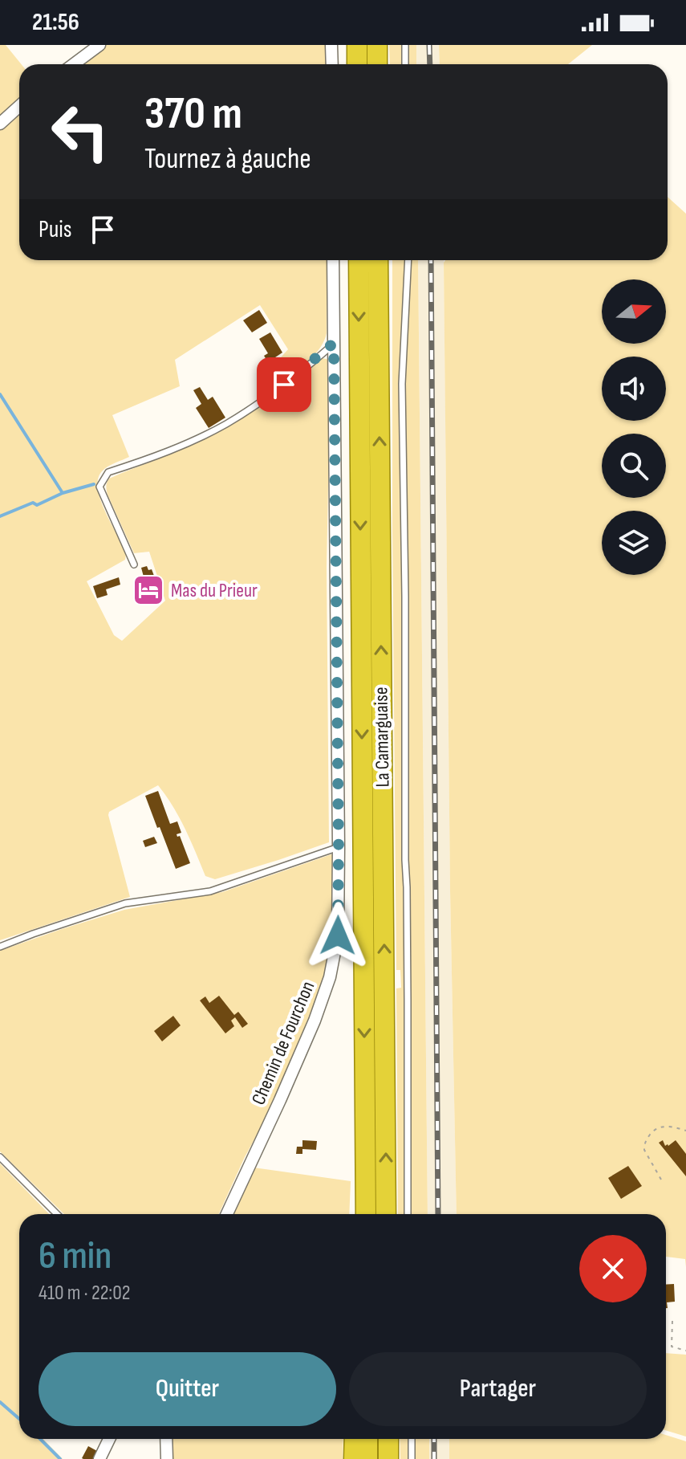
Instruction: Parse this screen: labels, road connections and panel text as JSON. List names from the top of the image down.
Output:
{
  "streets": {
    "highway": ["La Camarguaise"],
    "street": ["Chemin de Fourchon"]
  },
  "places": {
    "hotel": ["Mas du Prieur"]
  },
  "north": "right",
  "page": {
    "status": "21:56",
    "turn": ["370 m", "Tournez à gauche"],
    "then": "Puis",
    "heading": ["6 min", "410 m · 22:02"],
    "buttons": ["Quitter", "Partager"]
  }
}
